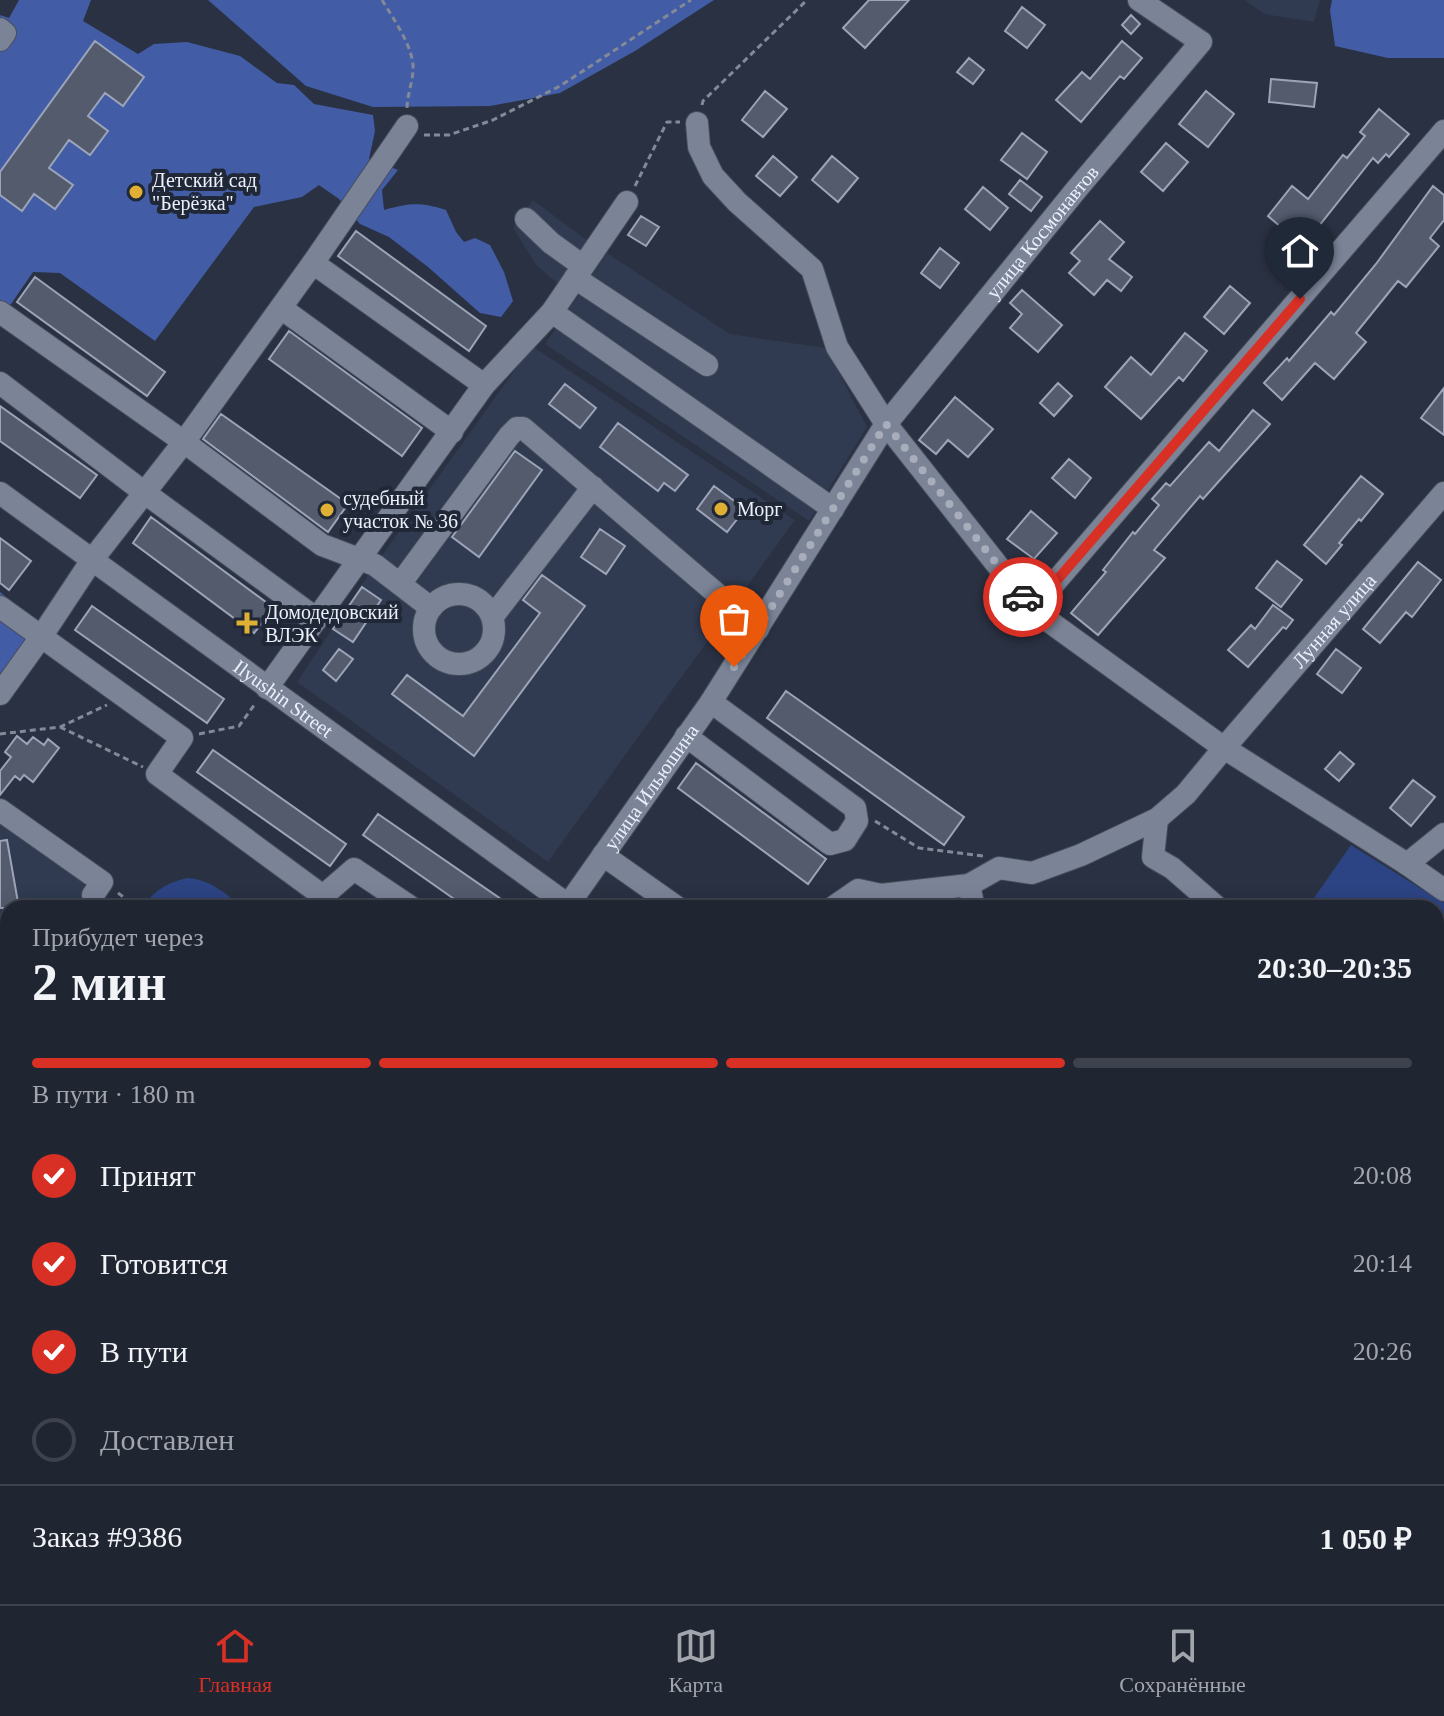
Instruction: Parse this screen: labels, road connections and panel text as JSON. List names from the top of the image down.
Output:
{
  "streets": {
    "street": [
      "улица Космонавтов",
      "Лунная улица",
      "Ilyushin Street",
      "улица Ильюшина"
    ]
  },
  "crossings": [
    ["улица Космонавтов", "улица Ильюшина"]
  ],
  "places": {
    "other": ["Детский сад \"Берёзка\"", "Морг", "судебный участок № 36"],
    "health": ["Домодедовский ВЛЭК"]
  },
  "page": {
    "heading": ["2 мин", "Прибудет через", "20:30–20:35"],
    "panel": ["Заказ #9386", "1 050 ₽"],
    "bar": "В пути · 180 m",
    "list": [
      ["Принят", "20:08"],
      ["Готовится", "20:14"],
      ["В пути", "20:26"],
      "Доставлен"
    ],
    "tabs": ["Главная", "Карта", "Сохранённые"]
  }
}
